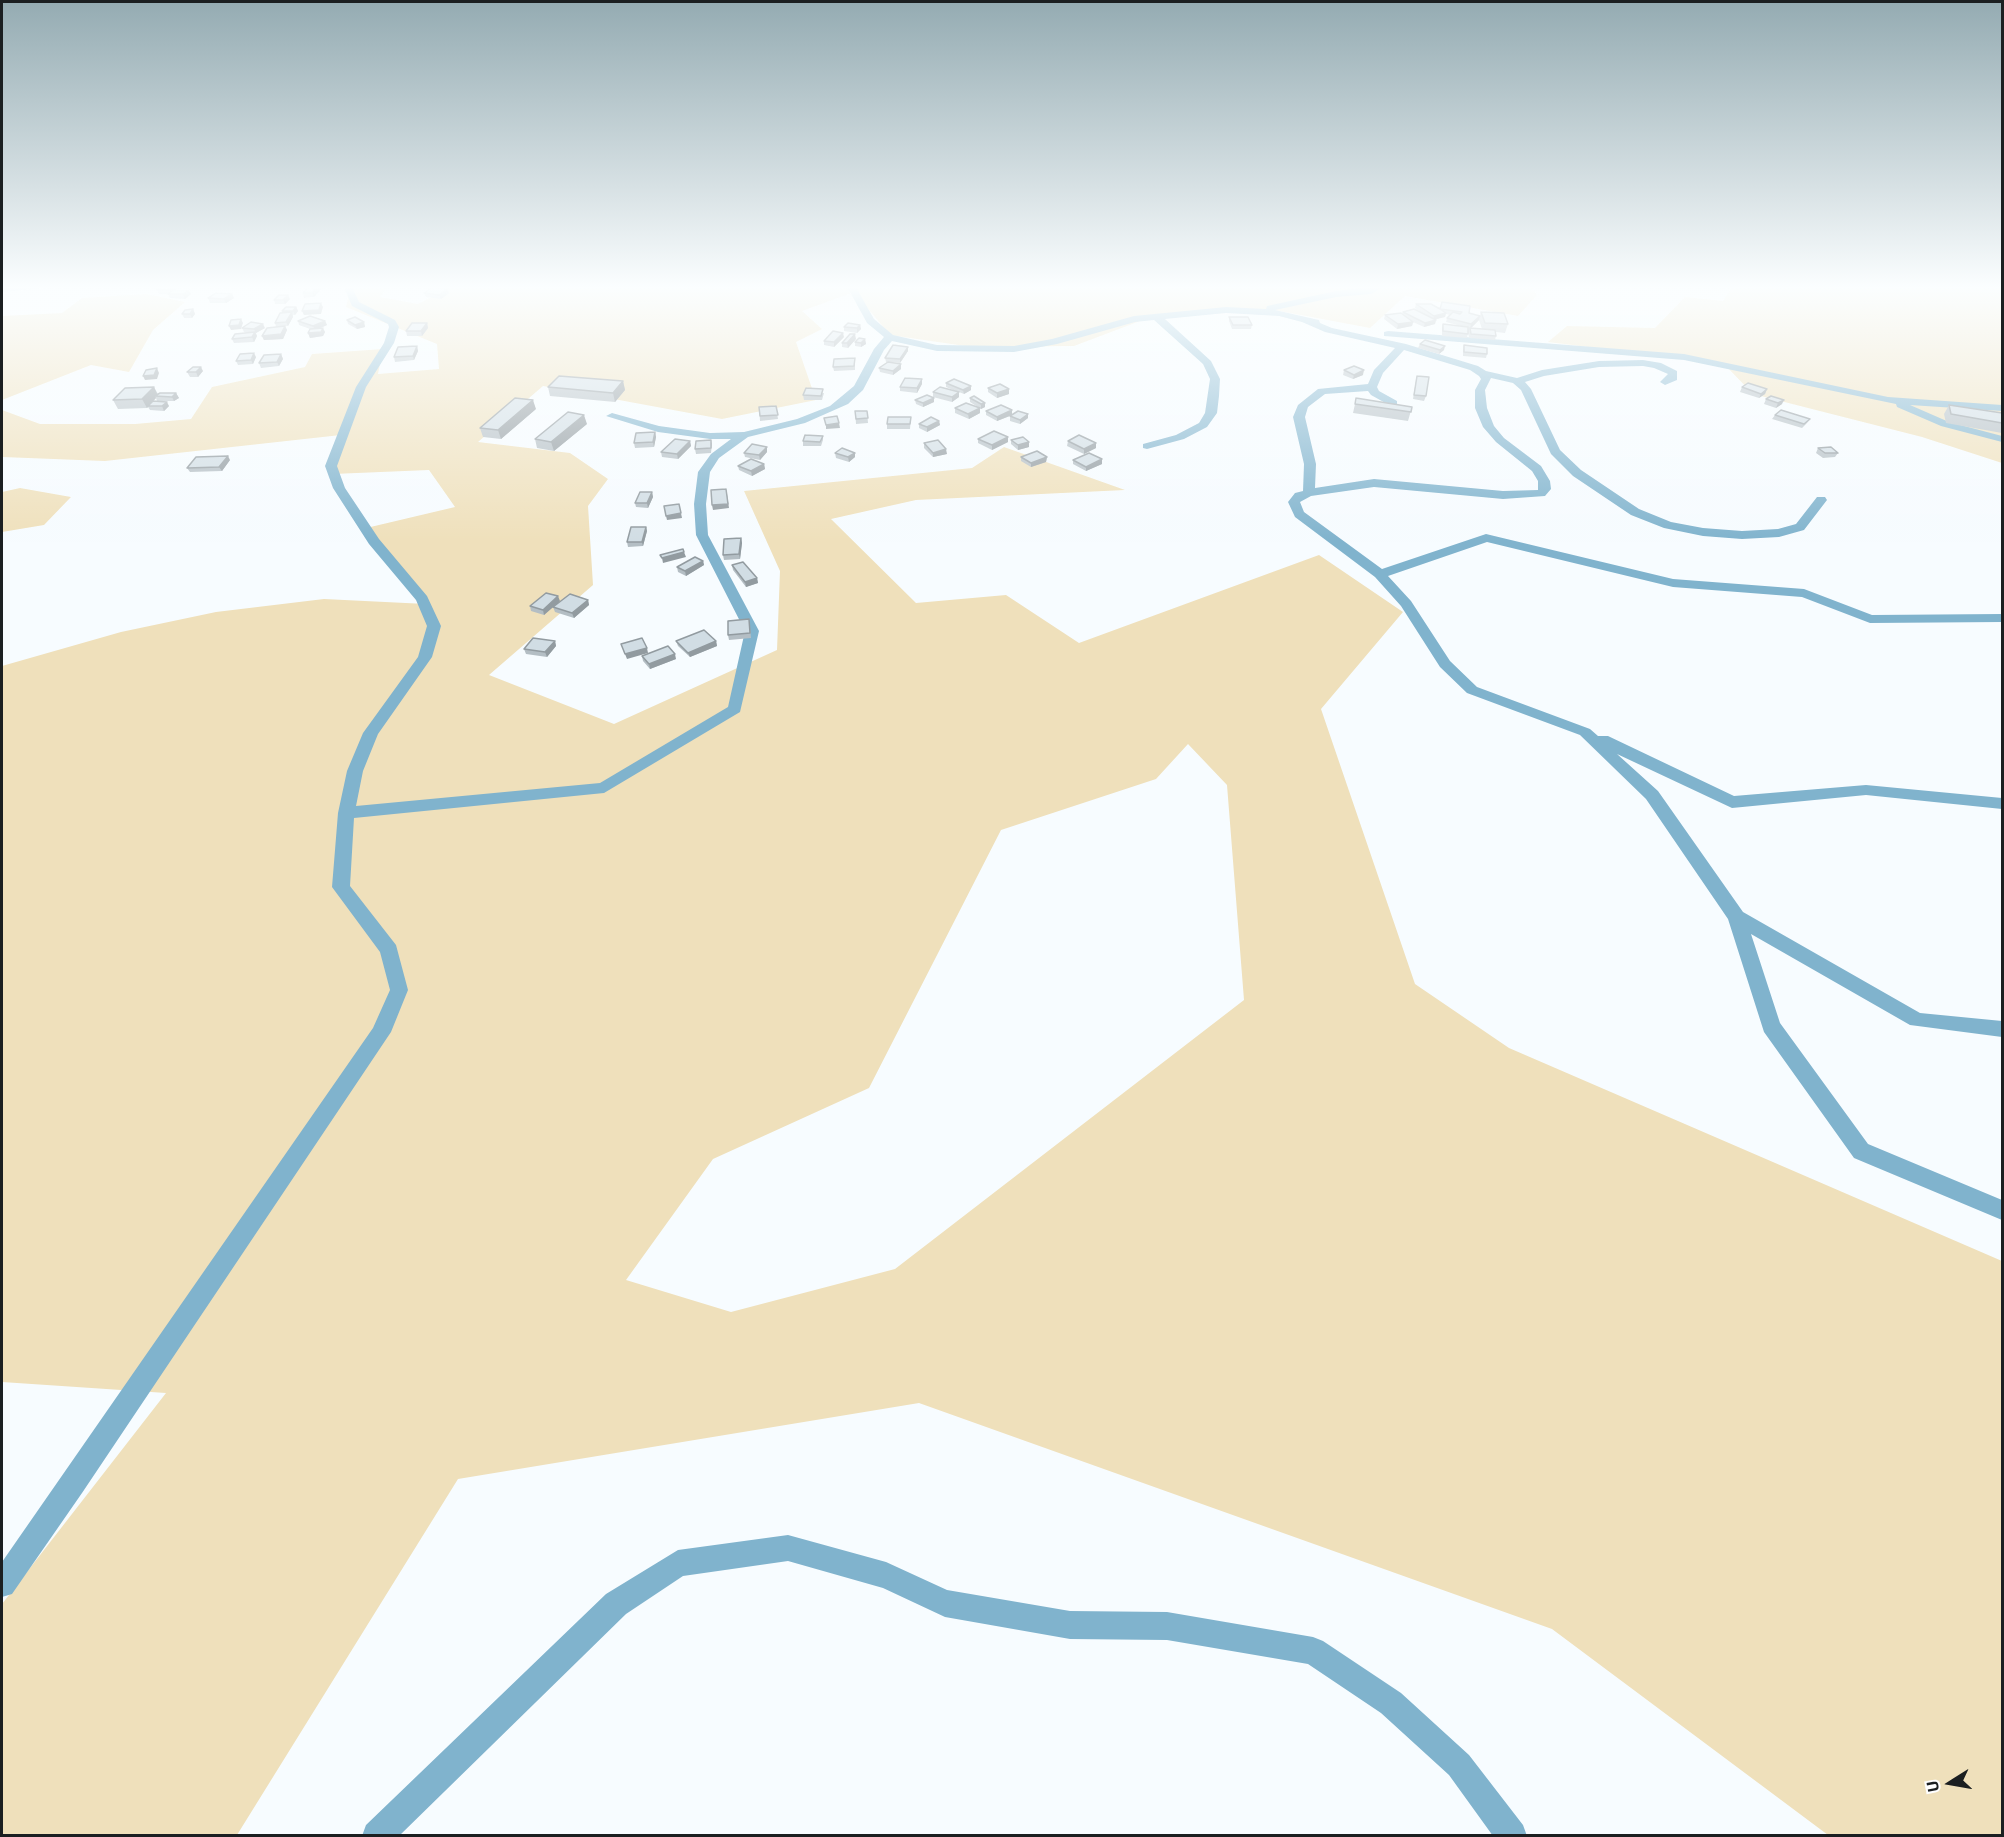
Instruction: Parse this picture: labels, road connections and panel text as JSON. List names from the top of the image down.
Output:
{
  "north": "left"
}
